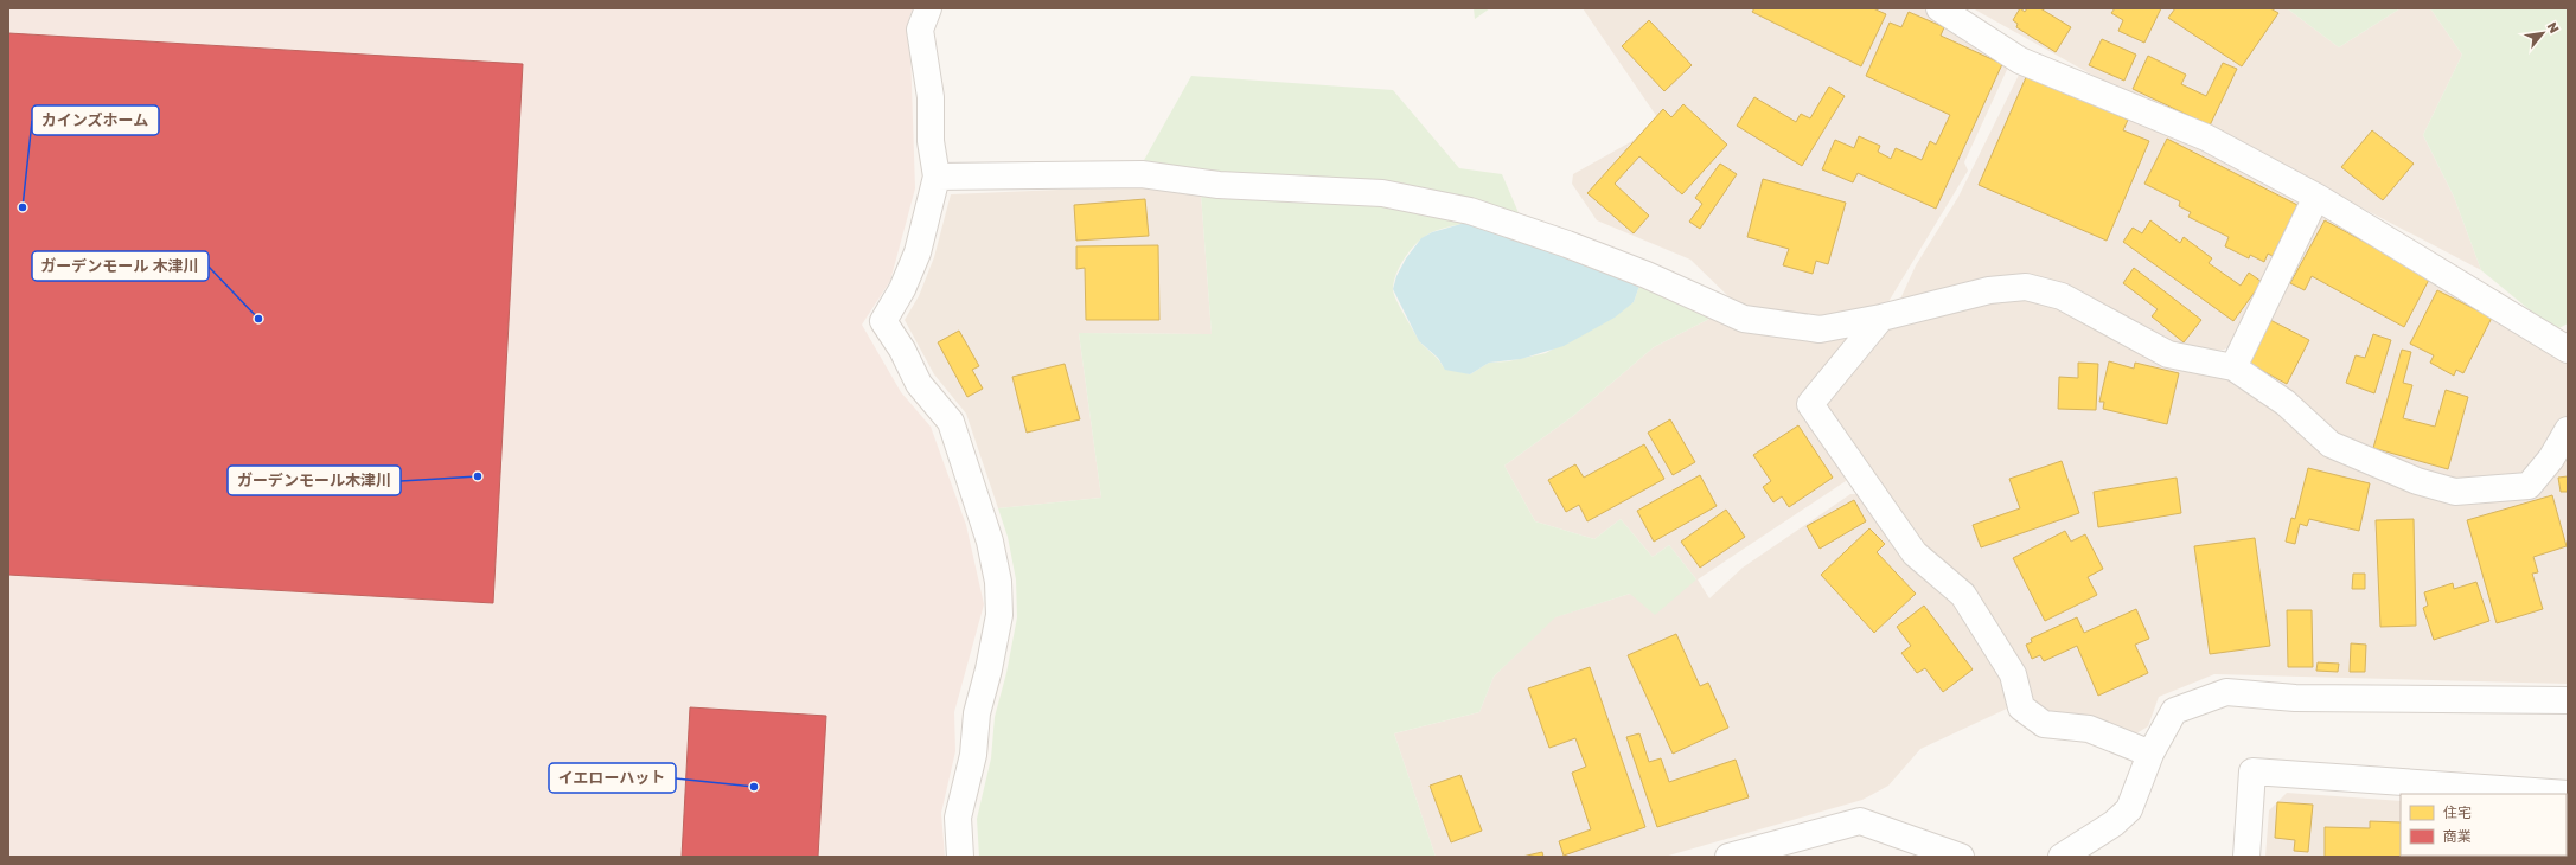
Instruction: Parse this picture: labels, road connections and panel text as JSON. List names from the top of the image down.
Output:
{
  "places": [
    "カインズホーム",
    "ガーデンモール 木津川",
    "ガーデンモール木津川",
    "イエローハット"
  ],
  "legend": ["住宅", "商業"],
  "north": "top right"
}
